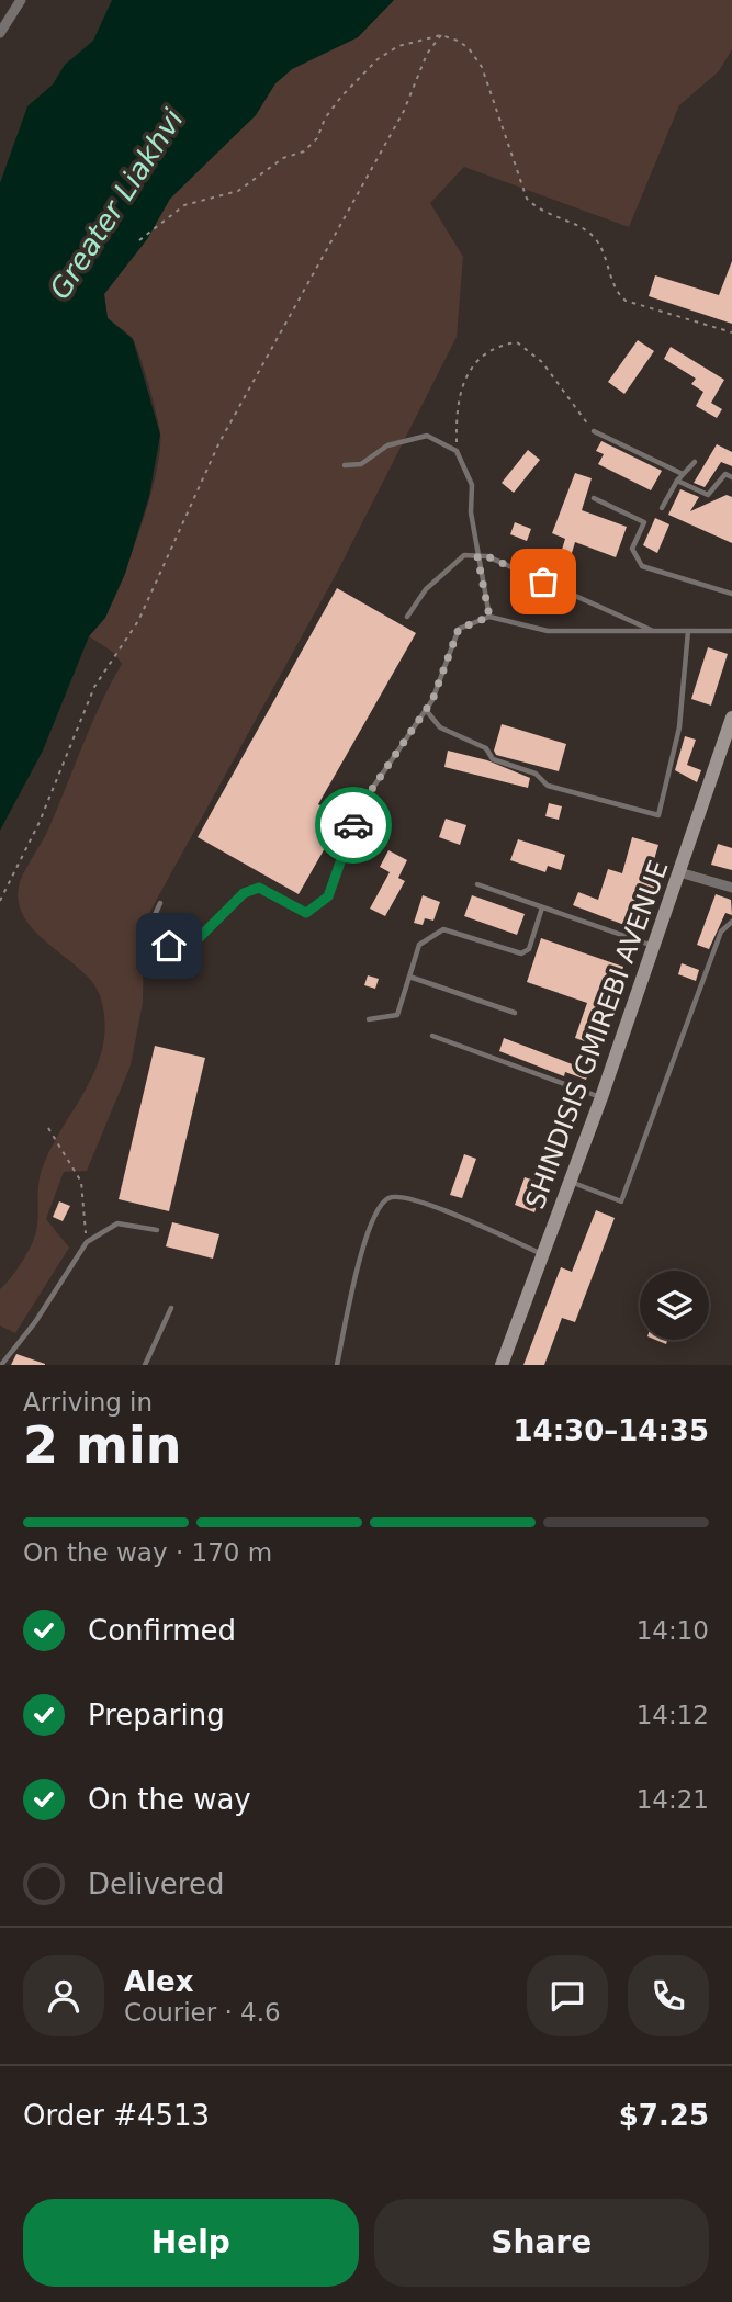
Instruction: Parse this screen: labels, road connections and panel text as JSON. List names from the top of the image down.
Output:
{
  "streets": {
    "main road": ["SHINDISIS GMIREBI AVENUE"]
  },
  "water": ["Greater Liakhvi"],
  "page": {
    "heading": ["2 min", "Arriving in", "14:30–14:35"],
    "panel": [
      "Alex",
      "Courier · 4.6",
      "Order #4513",
      "$7.25"
    ],
    "bar": "On the way · 170 m",
    "list": [
      ["Confirmed", "14:10"],
      ["Preparing", "14:12"],
      ["On the way", "14:21"],
      "Delivered"
    ],
    "buttons": ["Help", "Share"]
  }
}
